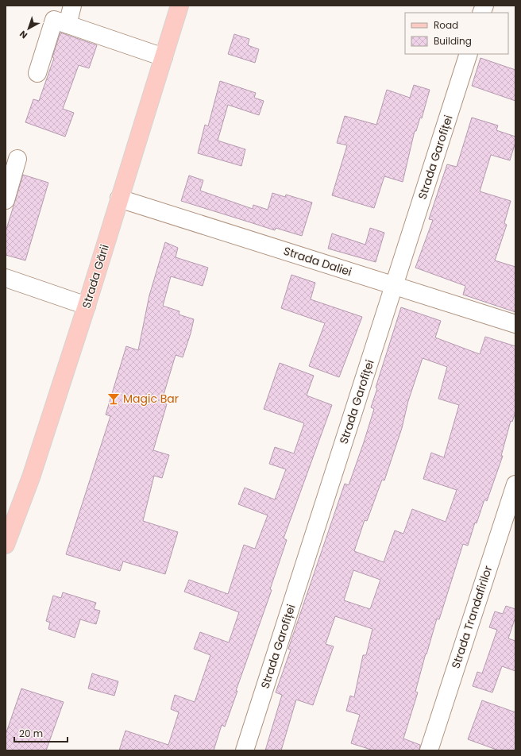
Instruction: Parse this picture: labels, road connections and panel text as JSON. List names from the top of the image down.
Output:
{
  "streets": {
    "main road": ["Strada Gării"],
    "street": ["Strada Garofiței", "Strada Daliei", "Strada Trandafirilor"]
  },
  "crossings": [
    ["Strada Garofiței", "Strada Daliei"],
    ["Strada Daliei", "Strada Gării"]
  ],
  "places": {
    "bar": ["Magic Bar"]
  },
  "legend": ["Road", "Building"],
  "scale_bar": "20 m",
  "north": "bottom left"
}
